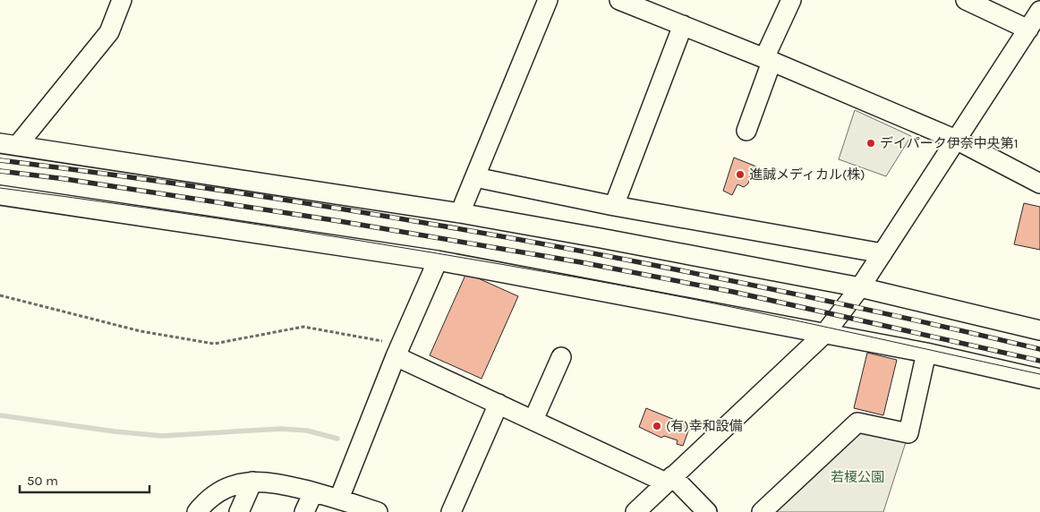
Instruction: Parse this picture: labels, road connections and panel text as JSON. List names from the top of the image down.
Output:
{
  "parks": ["若榎公園"],
  "places": ["デイパーク伊奈中央第1", "進誠メディカル(株)", "(有)幸和設備"],
  "scale_bar": "50 m"
}
